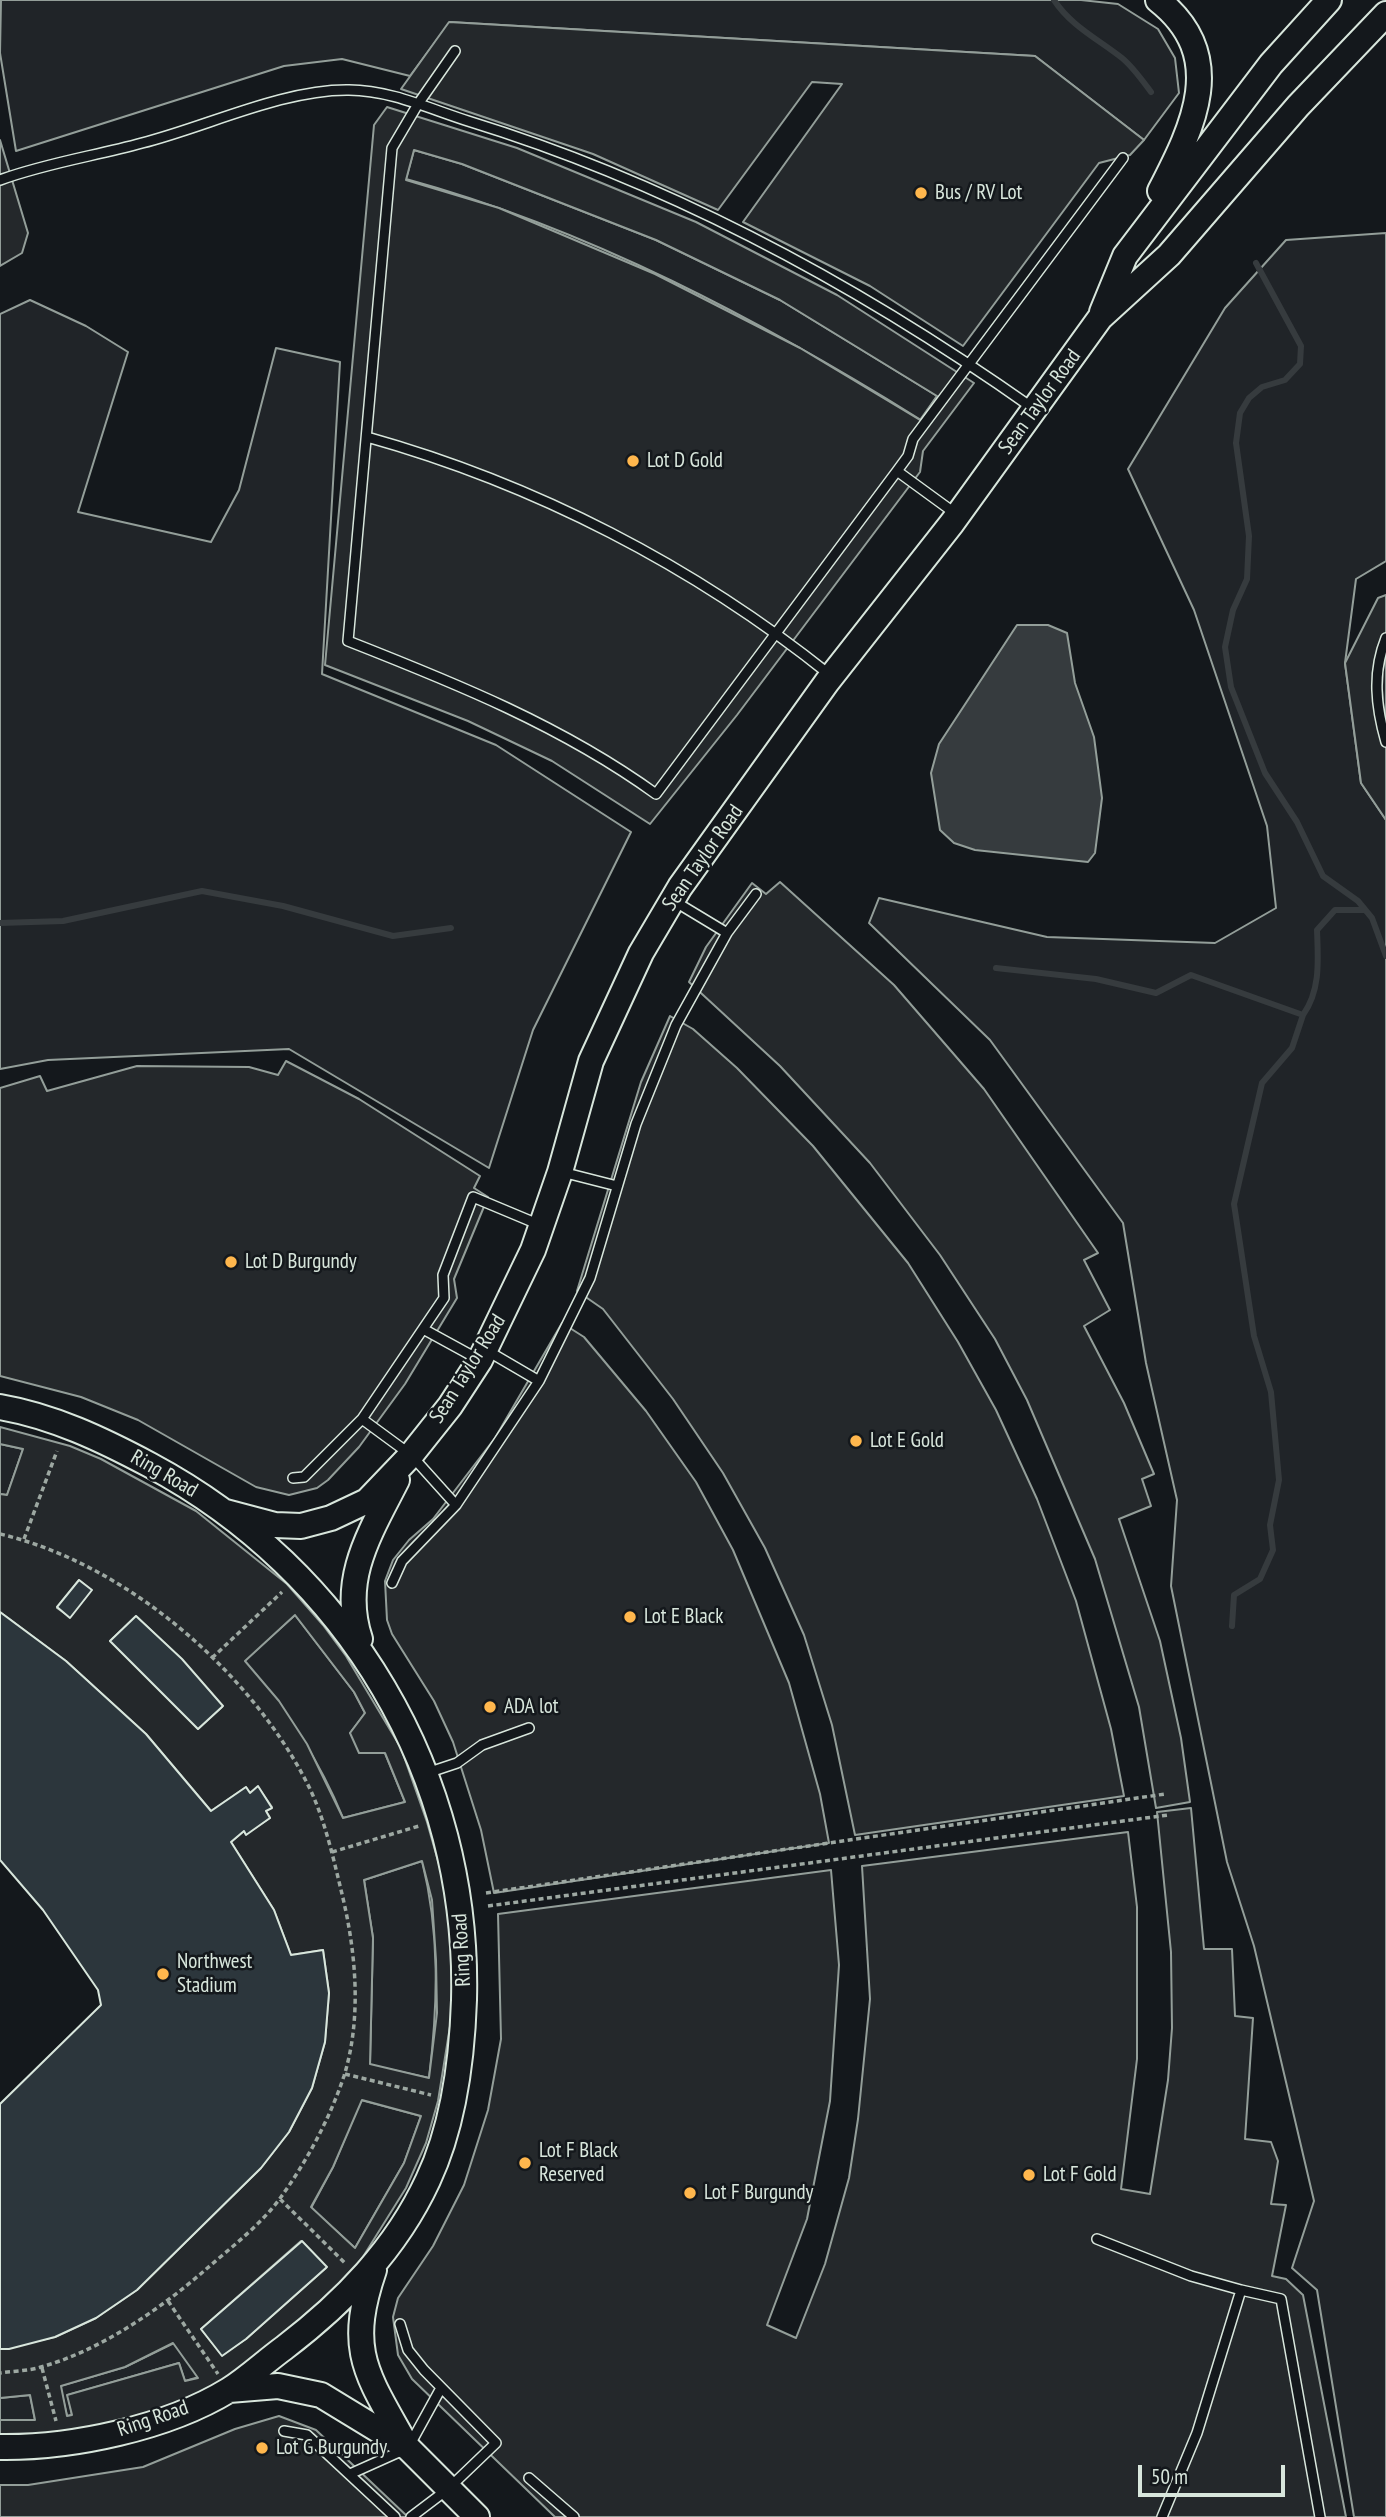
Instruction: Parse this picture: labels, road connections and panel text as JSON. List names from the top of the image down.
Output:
{
  "streets": {
    "main road": ["Sean Taylor Road", "Ring Road"]
  },
  "crossings": [
    ["Sean Taylor Road", "Ring Road"]
  ],
  "places": [
    "Bus / RV Lot",
    "Lot D Gold",
    "Lot D Burgundy",
    "Lot E Gold",
    "Lot E Black",
    "ADA lot",
    "Northwest Stadium",
    "Lot F Black Reserved",
    "Lot F Gold",
    "Lot F Burgundy",
    "Lot G Burgundy"
  ],
  "scale_bar": "50 m"
}
